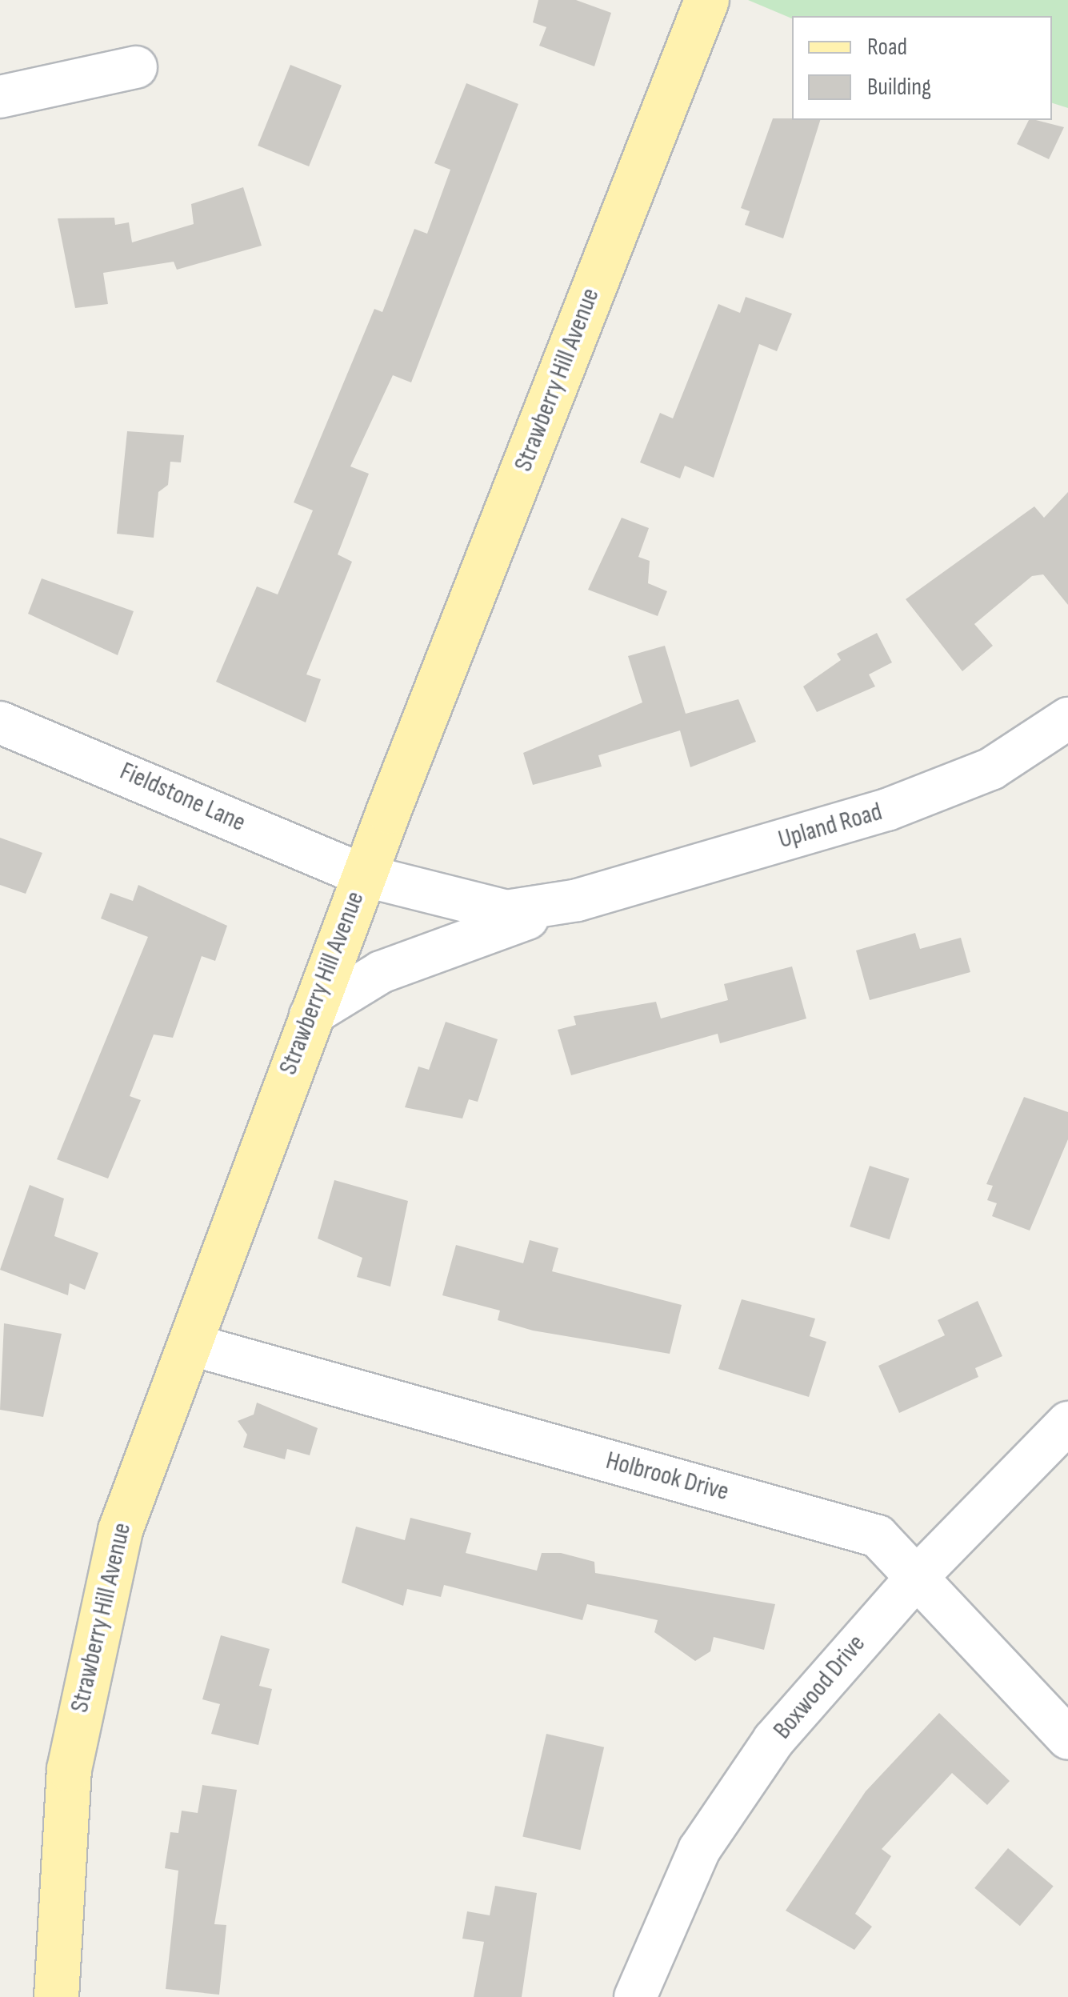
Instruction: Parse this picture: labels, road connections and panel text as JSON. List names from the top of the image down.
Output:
{
  "streets": {
    "main road": ["Strawberry Hill Avenue"],
    "street": [
      "Fieldstone Lane",
      "Upland Road",
      "Holbrook Drive",
      "Boxwood Drive"
    ]
  },
  "crossings": [
    ["Strawberry Hill Avenue", "Fieldstone Lane"],
    ["Strawberry Hill Avenue", "Upland Road"],
    ["Strawberry Hill Avenue", "Holbrook Drive"],
    ["Fieldstone Lane", "Upland Road"],
    ["Holbrook Drive", "Boxwood Drive"]
  ],
  "legend": ["Road", "Building"]
}
